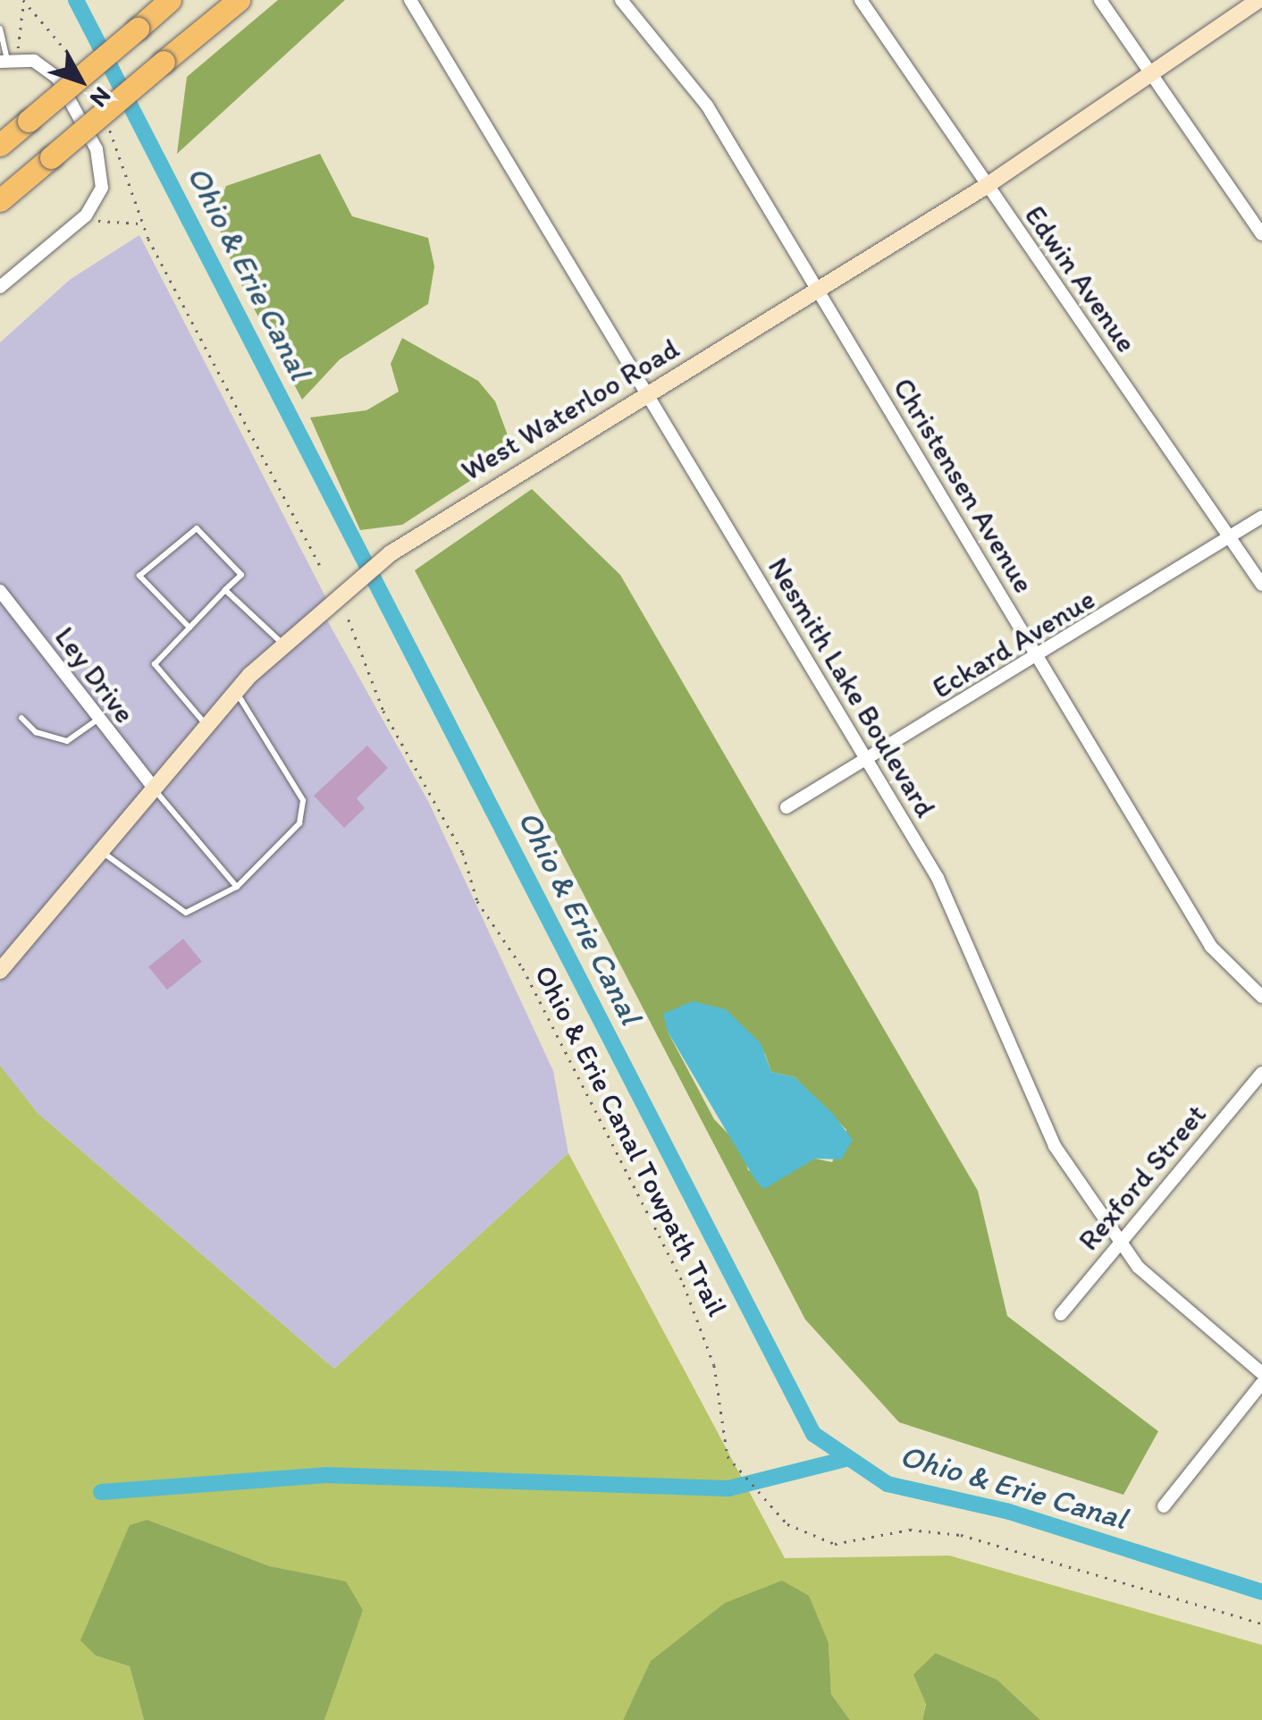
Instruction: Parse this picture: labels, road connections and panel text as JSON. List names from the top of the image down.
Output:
{
  "streets": {
    "main road": ["West Waterloo Road"],
    "street": [
      "Edwin Avenue",
      "Christensen Avenue",
      "Eckard Avenue",
      "Ley Drive",
      "Nesmith Lake Boulevard",
      "Rexford Street"
    ],
    "path": ["Ohio & Erie Canal Towpath Trail"]
  },
  "crossings": [
    ["Edwin Avenue", "West Waterloo Road"],
    ["Edwin Avenue", "Eckard Avenue"],
    ["West Waterloo Road", "Christensen Avenue"],
    ["West Waterloo Road", "Ley Drive"],
    ["West Waterloo Road", "Nesmith Lake Boulevard"],
    ["Christensen Avenue", "Eckard Avenue"],
    ["Eckard Avenue", "Nesmith Lake Boulevard"],
    ["Nesmith Lake Boulevard", "Rexford Street"]
  ],
  "water": ["Ohio & Erie Canal"],
  "north": "bottom right"
}
